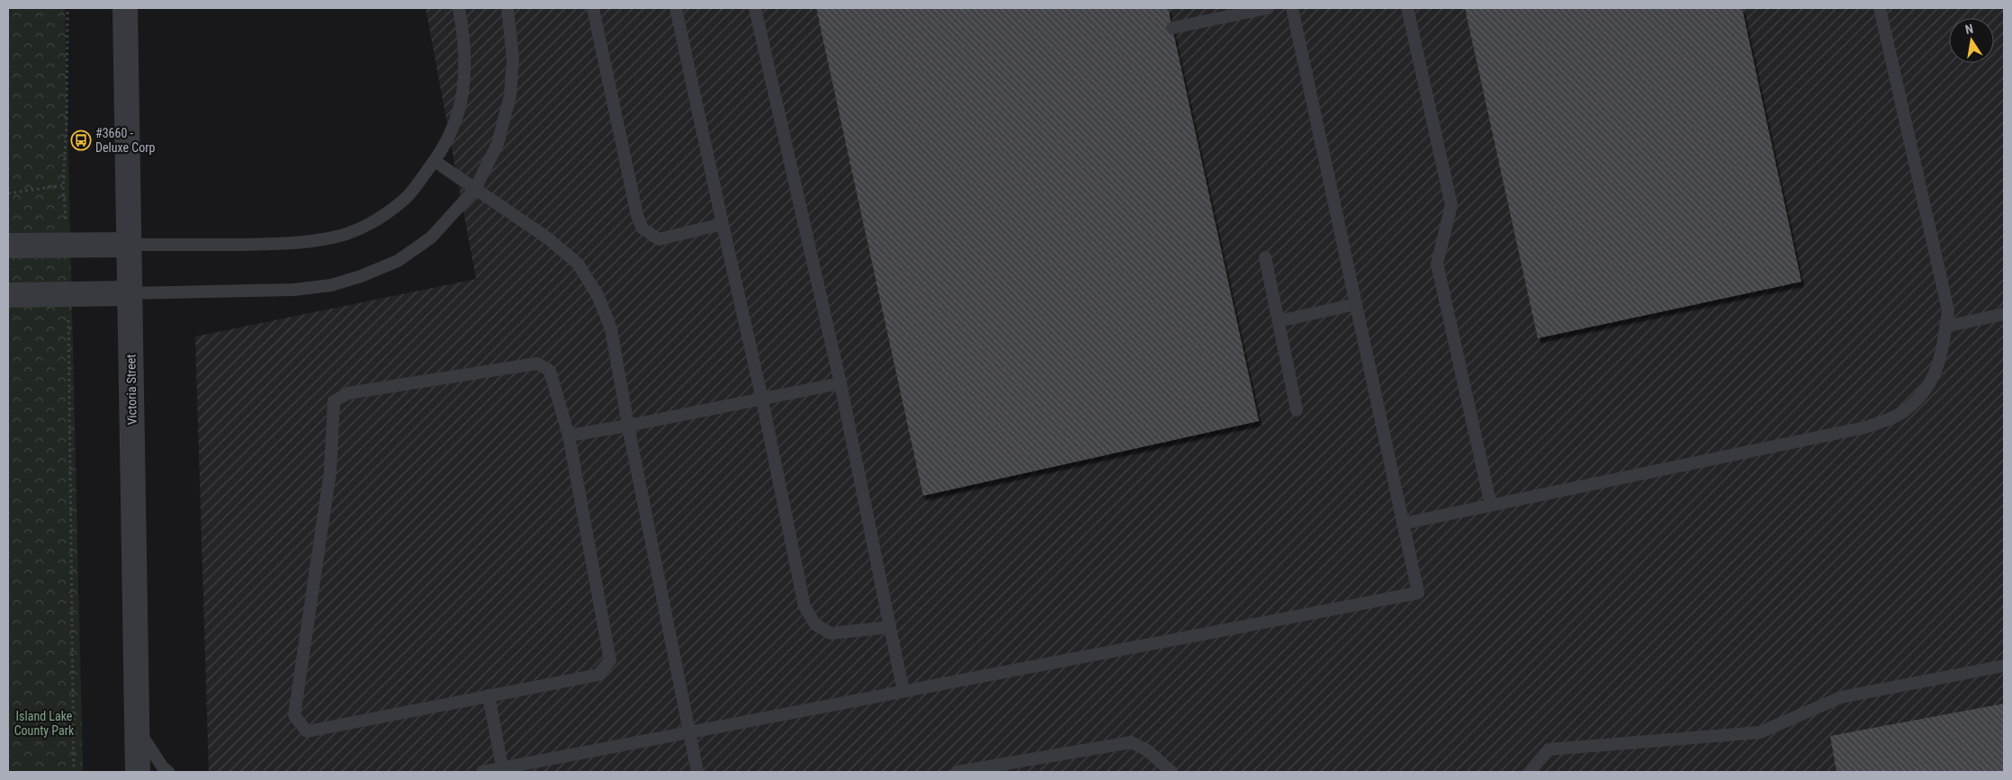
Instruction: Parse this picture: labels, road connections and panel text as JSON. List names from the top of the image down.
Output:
{
  "streets": {
    "street": ["Victoria Street"]
  },
  "parks": ["Island Lake County Park"],
  "places": {
    "bus stop": ["#3660 - Deluxe Corp"]
  },
  "north": "top"
}
